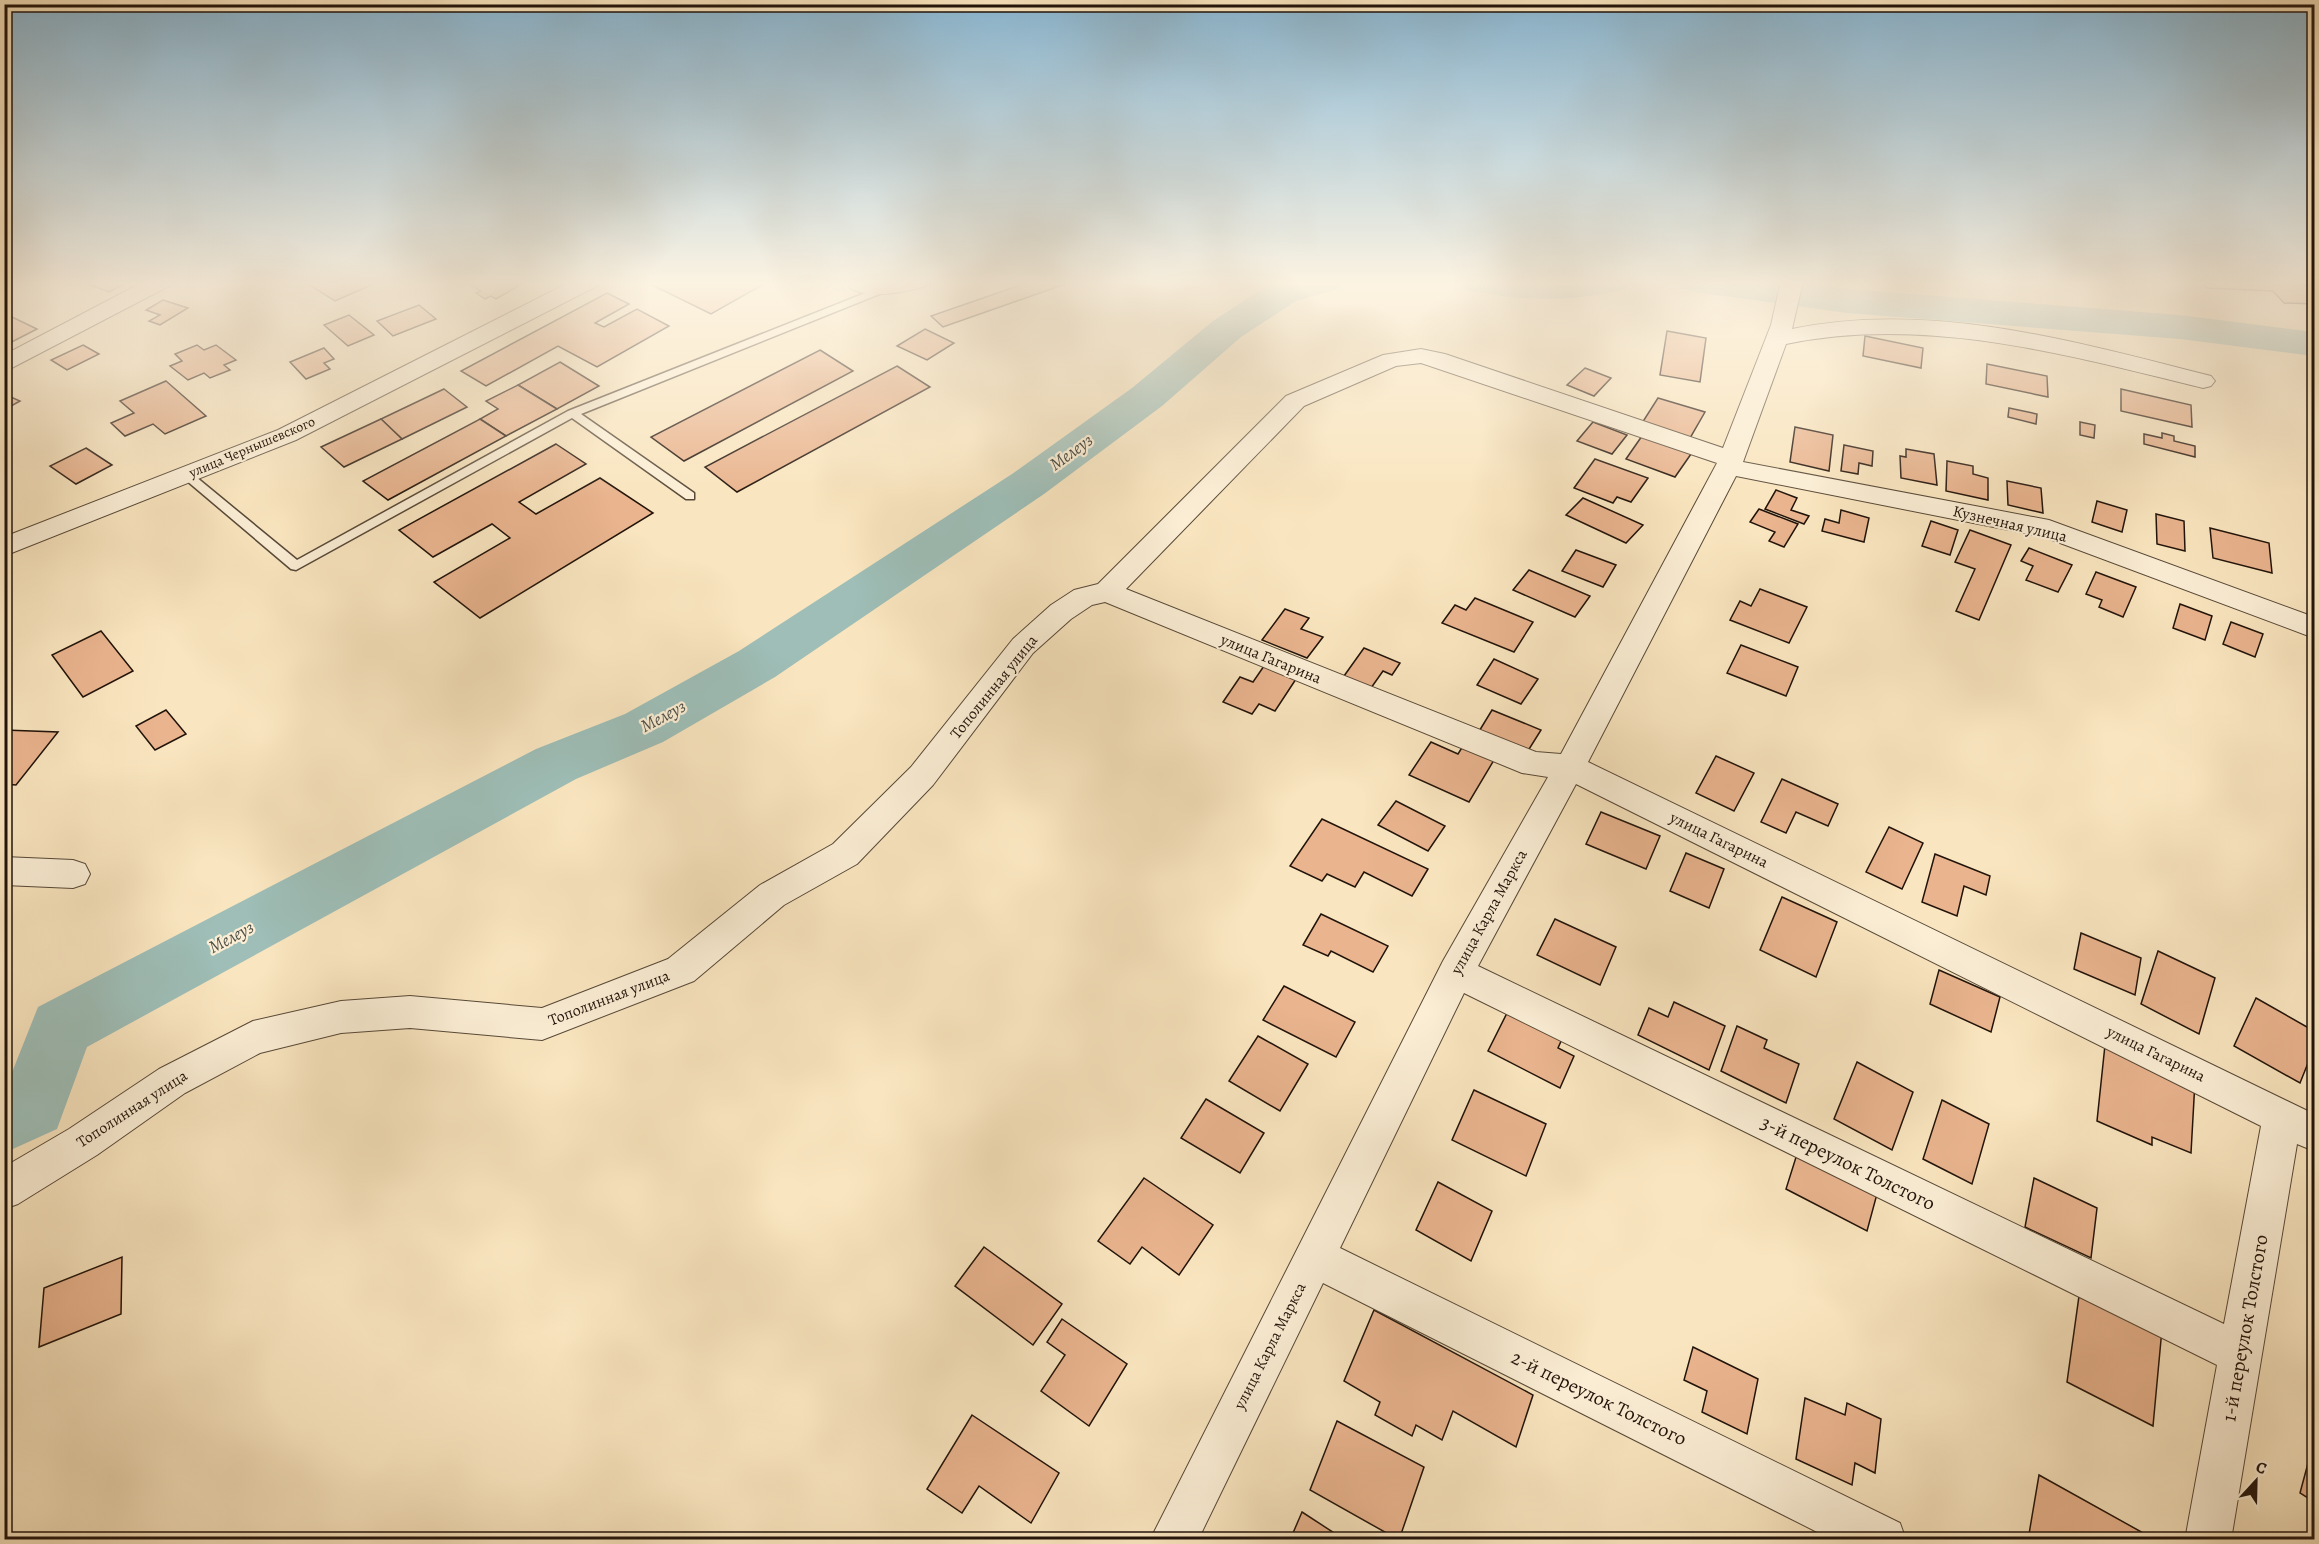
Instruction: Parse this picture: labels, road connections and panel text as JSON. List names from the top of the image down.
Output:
{
  "streets": {
    "street": [
      "улица Чернышевского",
      "Кузнечная улица",
      "улица Гагарина",
      "Тополинная улица",
      "улица Карла Маркса",
      "3-й переулок Толстого",
      "1-й переулок Толстого",
      "2-й переулок Толстого"
    ]
  },
  "crossings": [
    ["Кузнечная улица", "улица Гагарина"],
    ["Кузнечная улица", "Тополинная улица"],
    ["Кузнечная улица", "улица Карла Маркса"],
    ["улица Гагарина", "Тополинная улица"],
    ["улица Гагарина", "улица Карла Маркса"],
    ["улица Гагарина", "1-й переулок Толстого"],
    ["улица Карла Маркса", "3-й переулок Толстого"],
    ["улица Карла Маркса", "2-й переулок Толстого"],
    ["3-й переулок Толстого", "1-й переулок Толстого"]
  ],
  "water": ["Мелеуз"],
  "north": "top"
}
